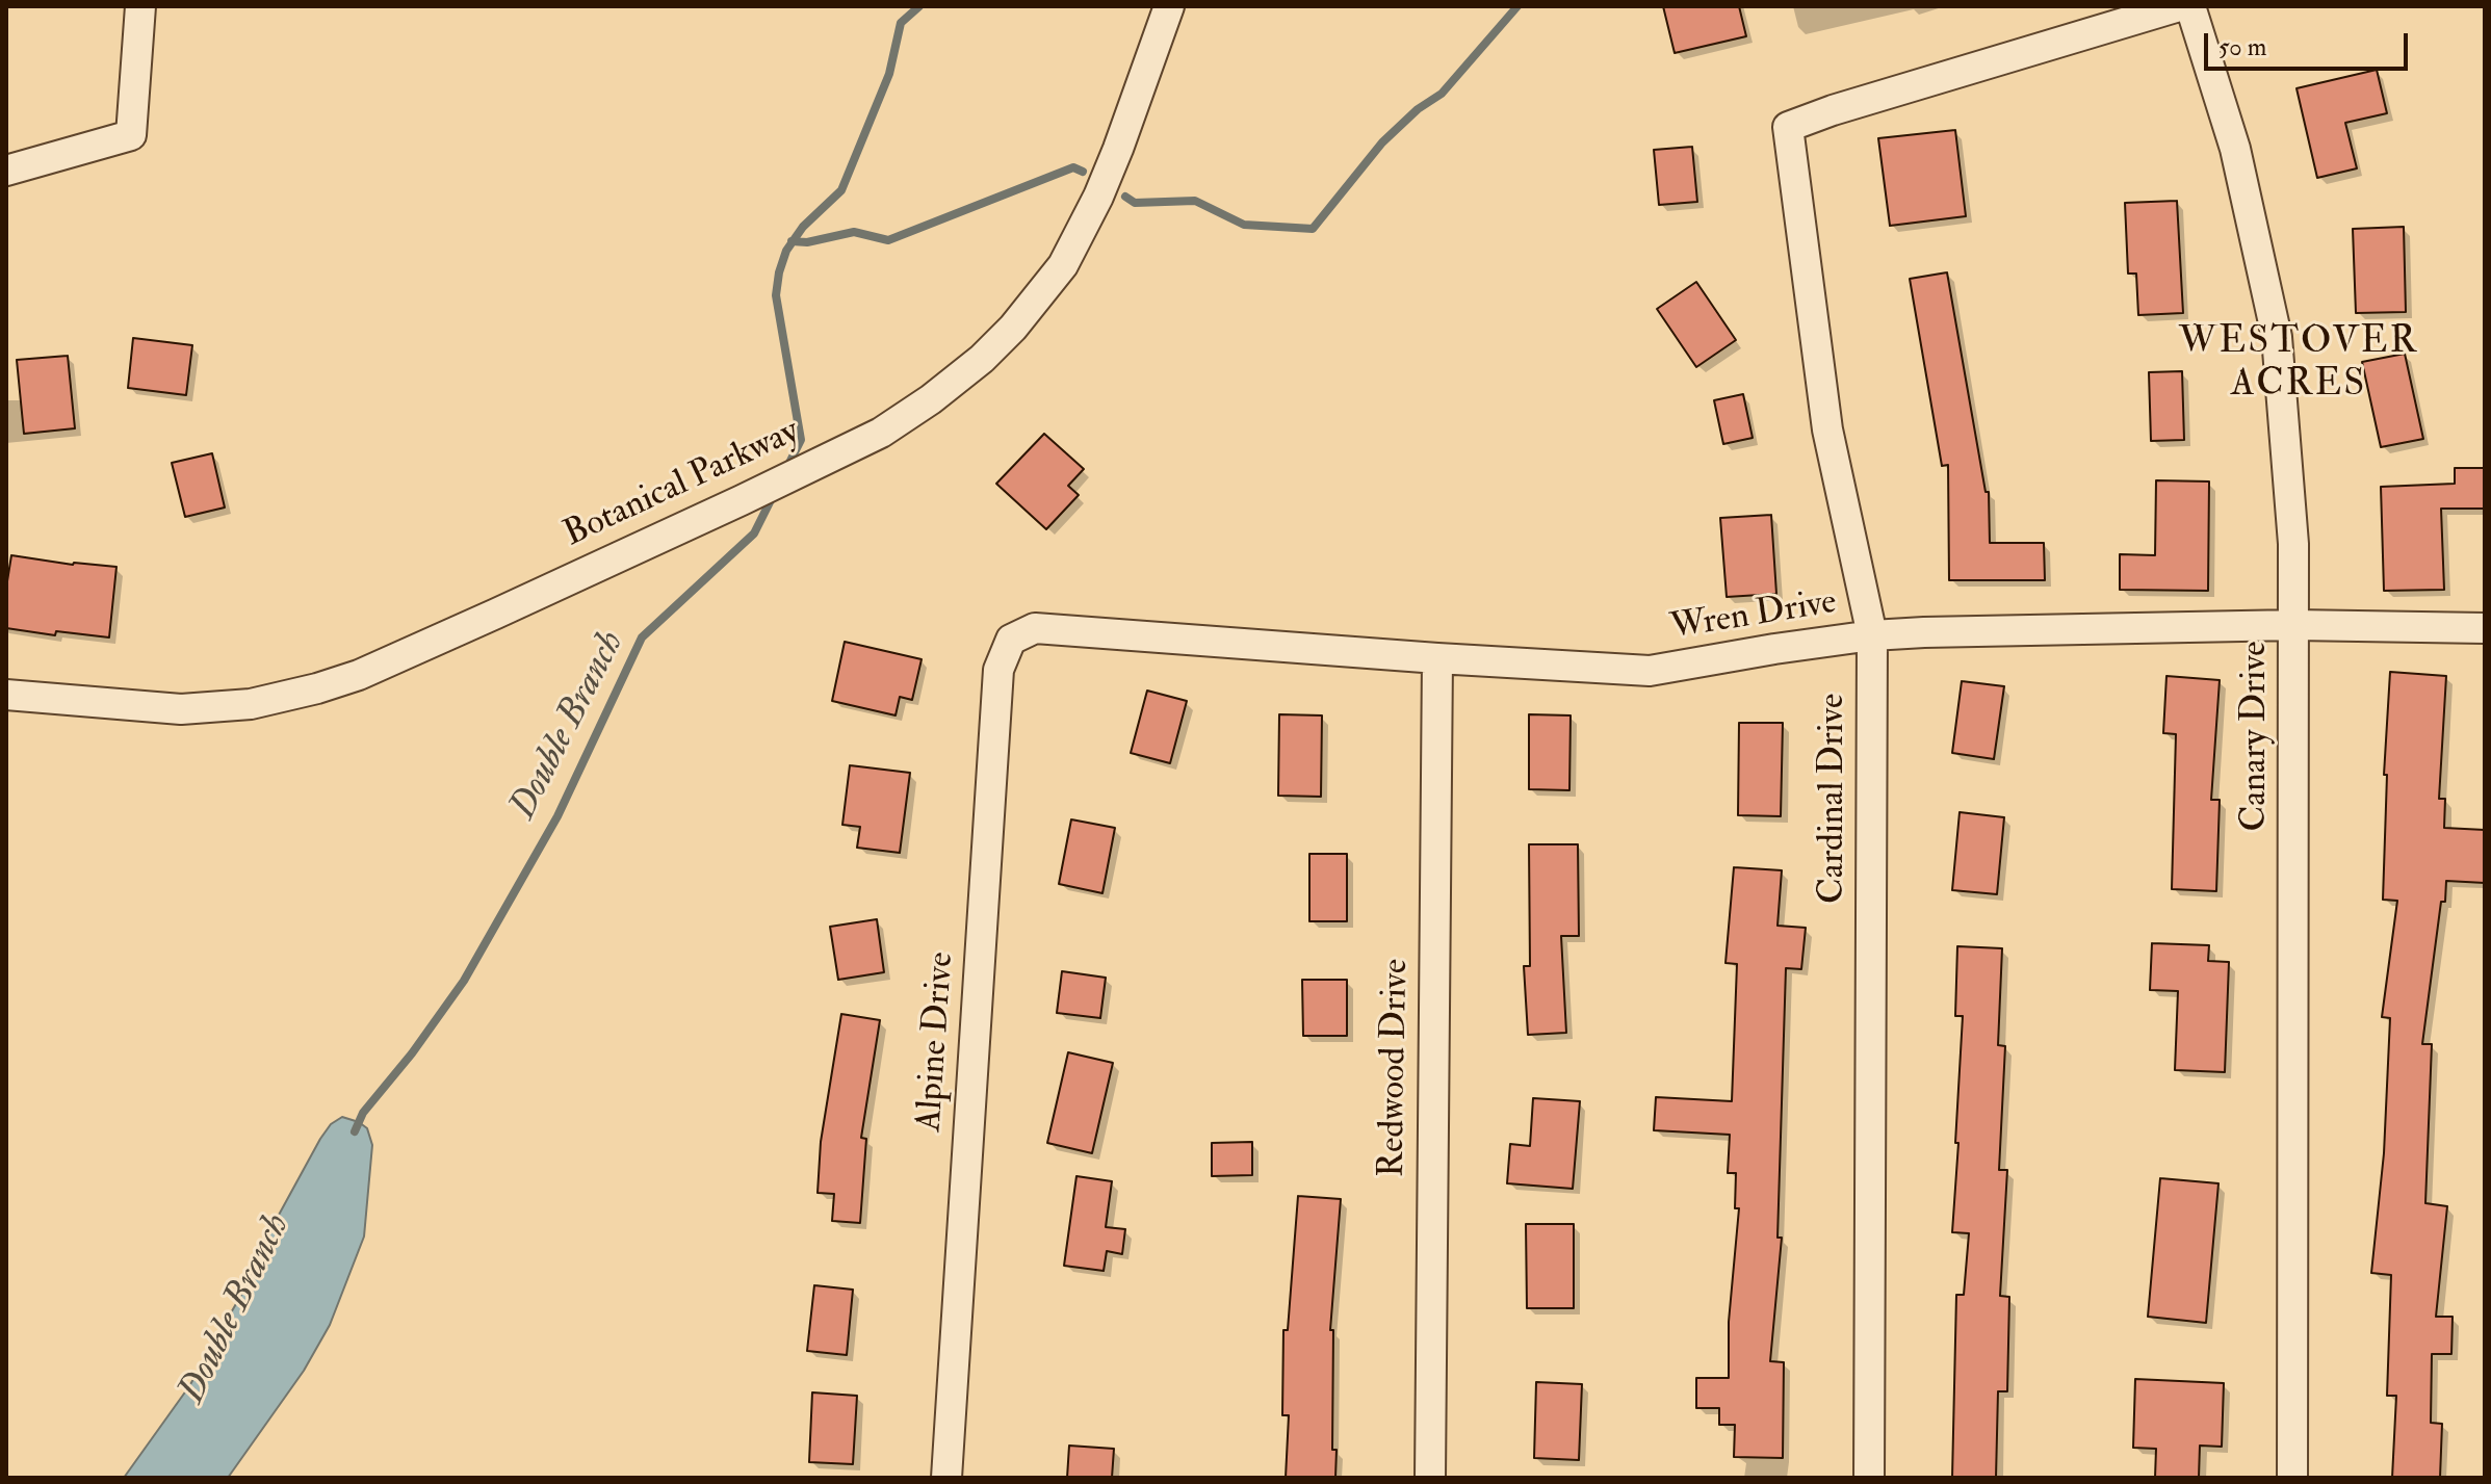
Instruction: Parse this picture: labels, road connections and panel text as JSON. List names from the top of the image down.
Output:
{
  "streets": {
    "street": [
      "Botanical Parkway",
      "Wren Drive",
      "Canary Drive",
      "Cardinal Drive",
      "Alpine Drive",
      "Redwood Drive"
    ]
  },
  "crossings": [
    ["Wren Drive", "Canary Drive"],
    ["Wren Drive", "Cardinal Drive"],
    ["Wren Drive", "Alpine Drive"],
    ["Wren Drive", "Redwood Drive"]
  ],
  "districts": ["WESTOVER ACRES"],
  "water": ["Double Branch"],
  "scale_bar": "50 m"
}
